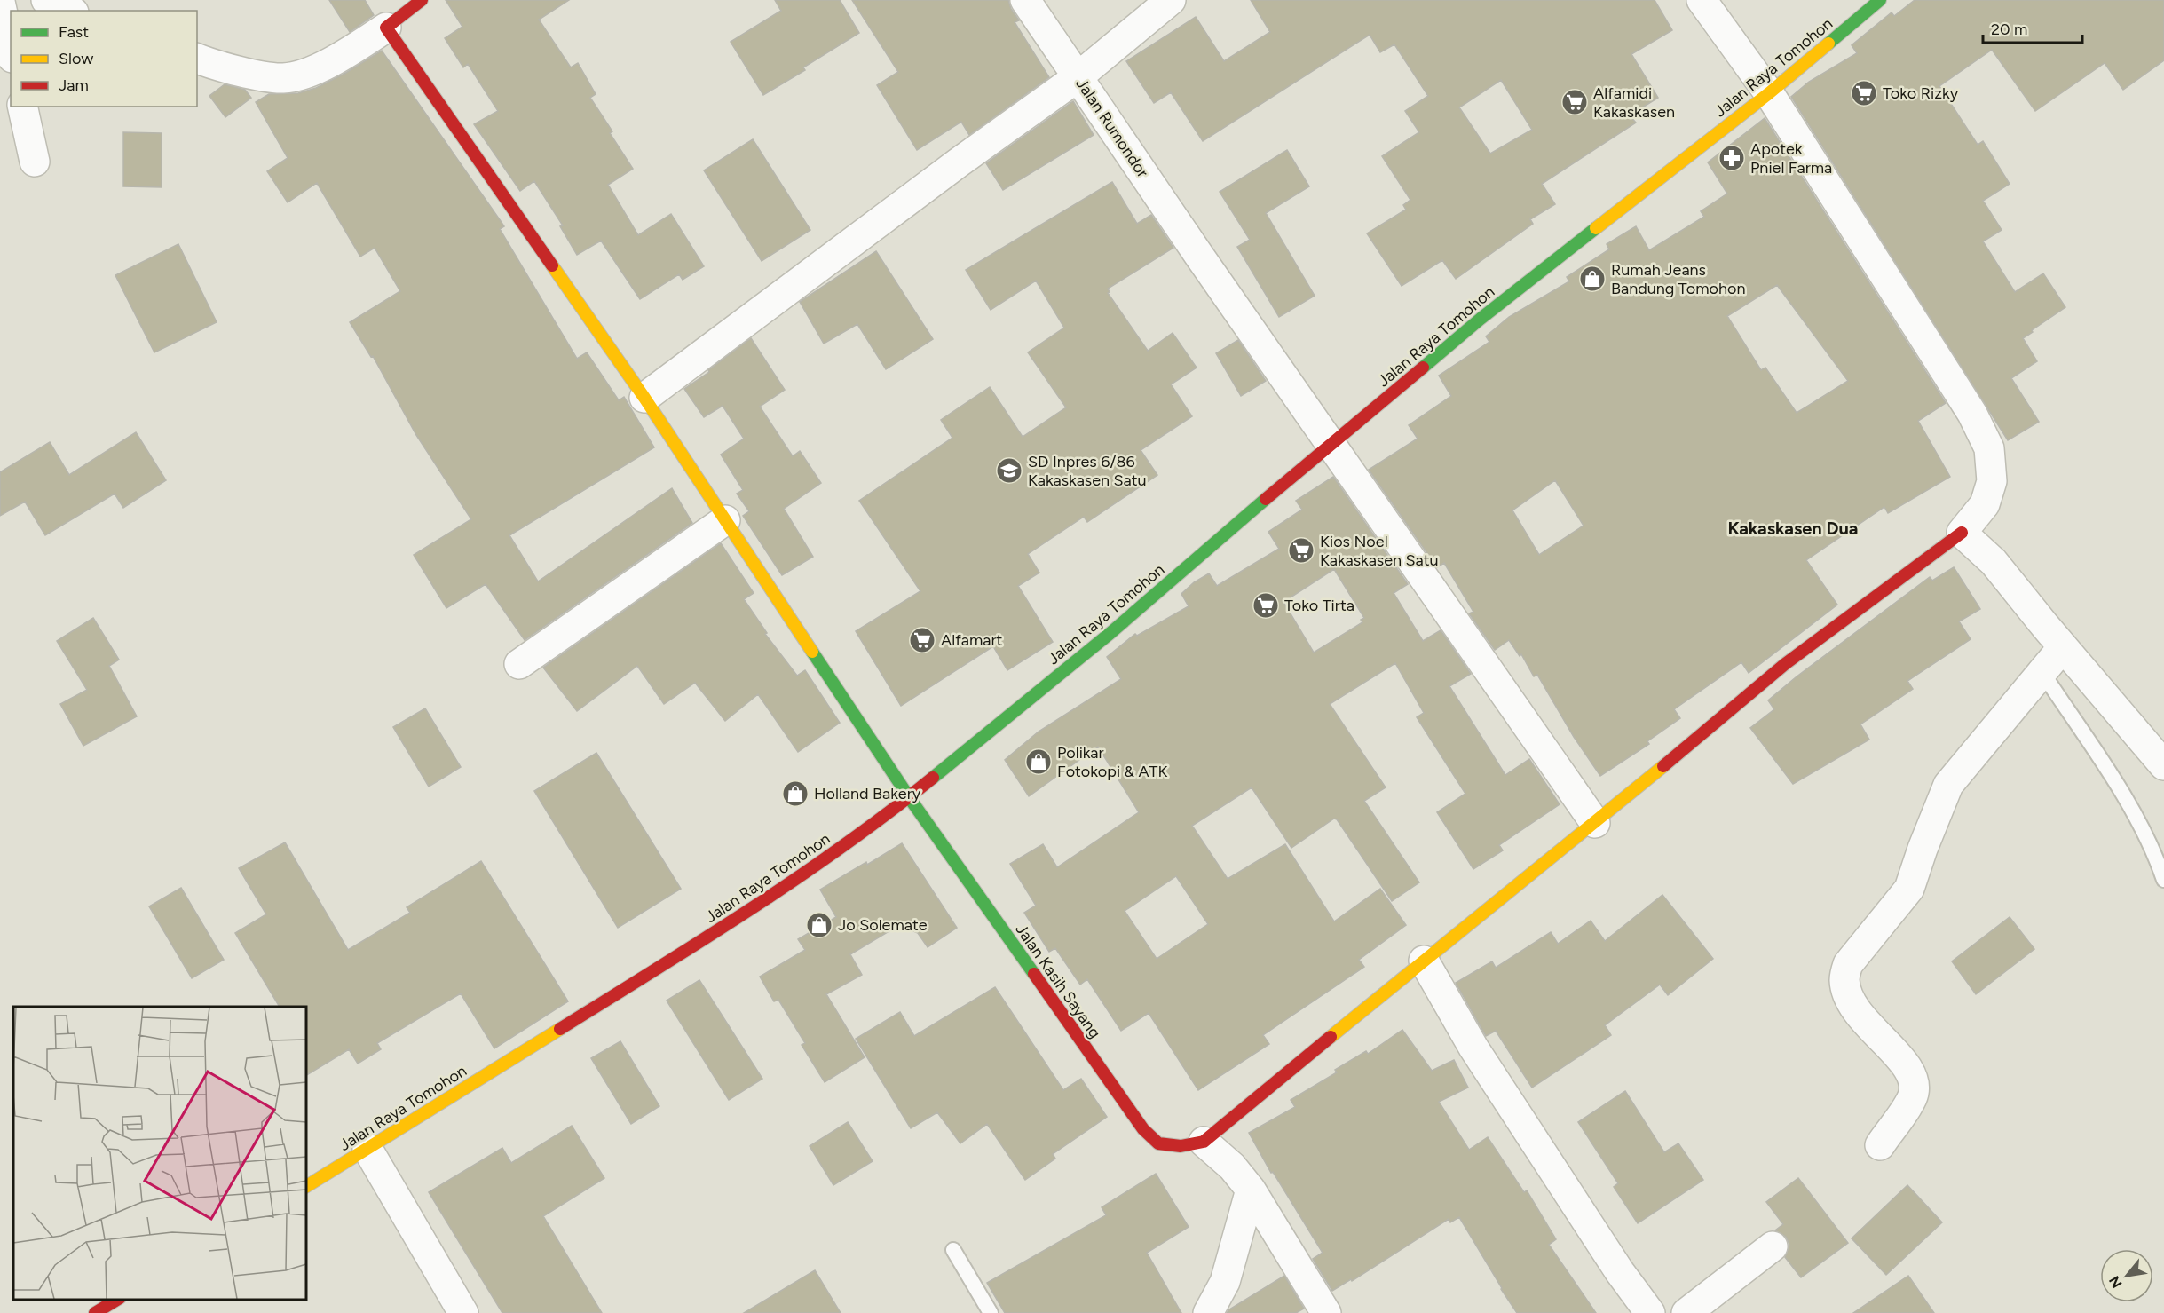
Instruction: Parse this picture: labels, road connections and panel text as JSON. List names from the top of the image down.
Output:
{
  "streets": {
    "main road": ["Jalan Raya Tomohon", "Jalan Kasih Sayang"],
    "street": ["Jalan Rumondor"]
  },
  "crossings": [
    ["Jalan Raya Tomohon", "Jalan Rumondor"],
    ["Jalan Raya Tomohon", "Jalan Kasih Sayang"]
  ],
  "districts": ["Kakaskasen Dua"],
  "places": {
    "supermarket": [
      "Toko Rizky",
      "Alfamidi Kakaskasen",
      "Kios Noel Kakaskasen Satu",
      "Toko Tirta",
      "Alfamart"
    ],
    "pharmacy": ["Apotek Pniel Farma"],
    "shop": [
      "Rumah Jeans Bandung Tomohon",
      "Polikar Fotokopi & ATK",
      "Holland Bakery",
      "Jo Solemate"
    ],
    "school or university": ["SD Inpres 6/86 Kakaskasen Satu"]
  },
  "legend": ["Fast", "Slow", "Jam"],
  "scale_bar": "20 m",
  "north": "bottom left"
}
